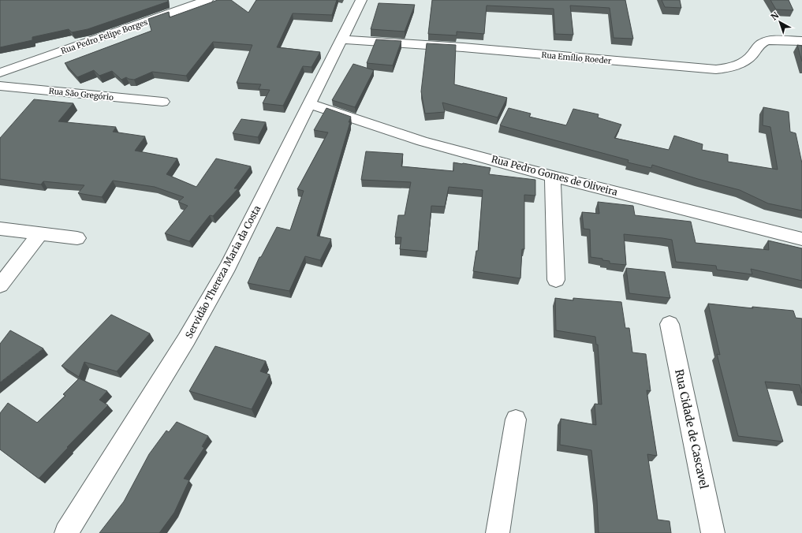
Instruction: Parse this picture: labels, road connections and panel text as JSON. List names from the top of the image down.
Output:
{
  "streets": {
    "street": [
      "Rua Pedro Felipe Borges",
      "Rua Emílio Roeder",
      "Rua São Gregório",
      "Rua Pedro Gomes de Oliveira",
      "Servidão Thereza Maria da Costa",
      "Rua Cidade de Cascavel"
    ]
  },
  "crossings": [
    ["Rua Emílio Roeder", "Servidão Thereza Maria da Costa"],
    ["Rua Pedro Gomes de Oliveira", "Servidão Thereza Maria da Costa"]
  ],
  "north": "top left"
}
